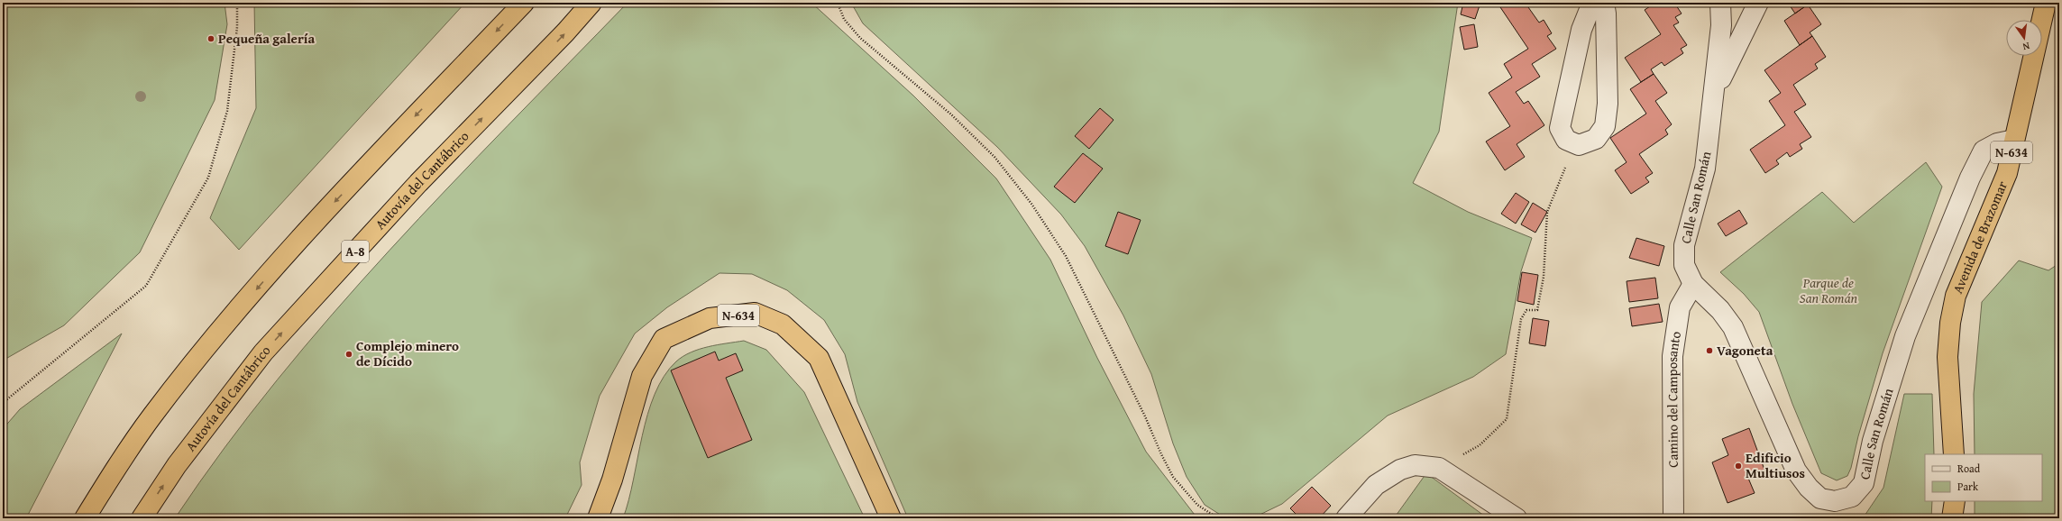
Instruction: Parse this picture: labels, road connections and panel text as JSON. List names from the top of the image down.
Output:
{
  "streets": {
    "highway": [
      "N-634",
      "Autovía del Cantábrico",
      "Avenida de Brazomar",
      "A-8"
    ],
    "street": ["Calle San Román", "Camino del Camposanto"]
  },
  "crossings": [
    ["Calle San Román", "Avenida de Brazomar"],
    ["Calle San Román", "Camino del Camposanto"]
  ],
  "parks": ["Parque de San Román"],
  "places": [
    "Pequeña galería",
    "Vagoneta",
    "Complejo minero de Dícido",
    "Edificio Multiusos"
  ],
  "legend": ["Road", "Park"],
  "north": "bottom"
}
